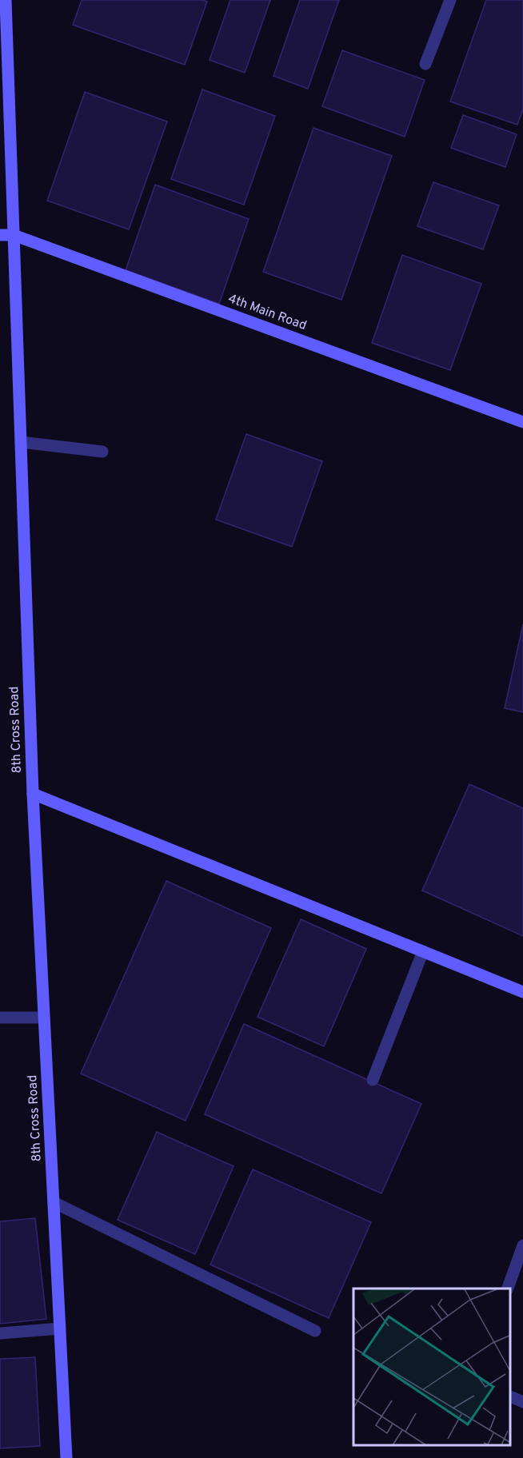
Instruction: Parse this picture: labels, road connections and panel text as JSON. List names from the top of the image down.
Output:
{
  "streets": {
    "street": ["4th Main Road", "8th Cross Road"]
  },
  "crossings": [
    ["4th Main Road", "8th Cross Road"]
  ]
}
